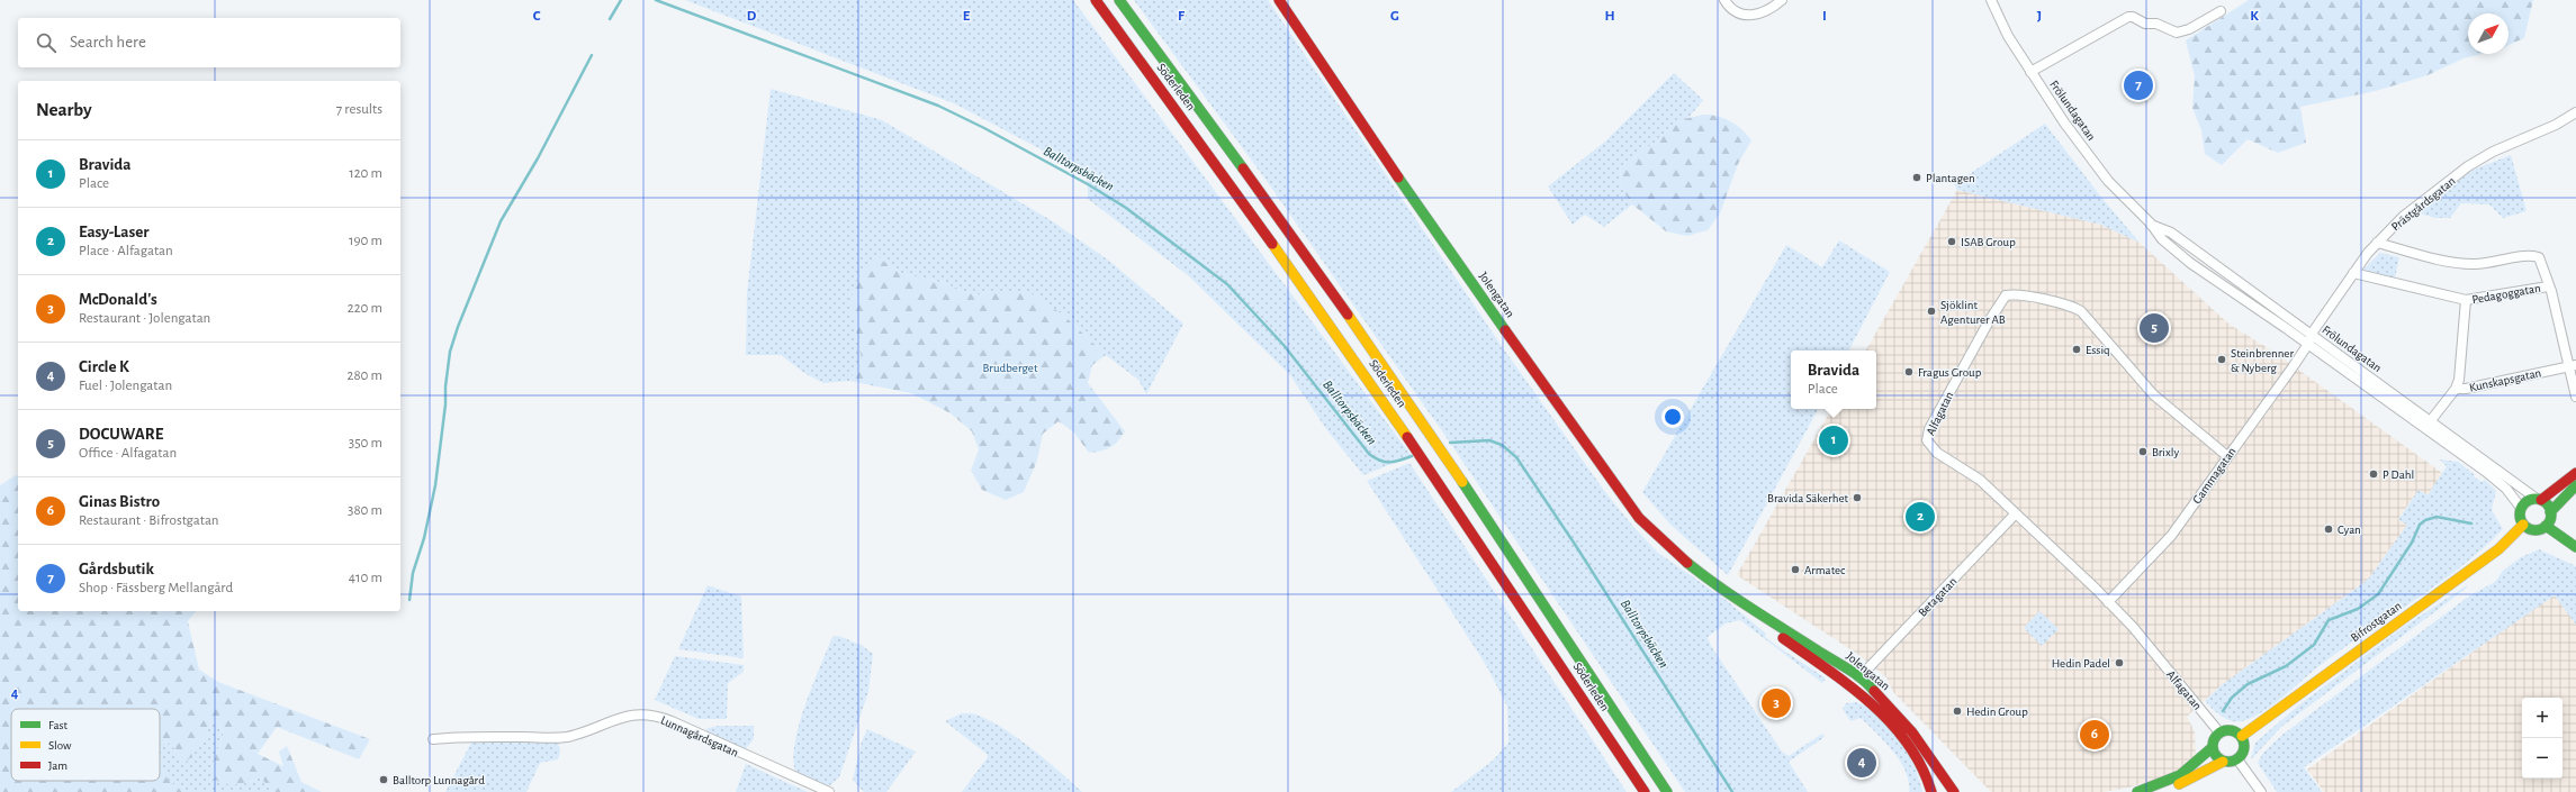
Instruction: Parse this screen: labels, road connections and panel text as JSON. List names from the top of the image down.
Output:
{
  "streets": {
    "main road": ["Söderleden", "Jolengatan", "Bifrostgatan"],
    "street": [
      "Frölundagatan",
      "Prästgårdsgatan",
      "Pedagoggatan",
      "Kunskapsgatan",
      "Alfagatan",
      "Gammagatan",
      "Betagatan",
      "Lunnagårdsgatan"
    ]
  },
  "crossings": [
    ["Frölundagatan", "Prästgårdsgatan"],
    ["Frölundagatan", "Kunskapsgatan"],
    ["Frölundagatan", "Gammagatan"],
    ["Frölundagatan", "Bifrostgatan"],
    ["Prästgårdsgatan", "Pedagoggatan"],
    ["Prästgårdsgatan", "Gammagatan"],
    ["Jolengatan", "Betagatan"],
    ["Alfagatan", "Gammagatan"],
    ["Alfagatan", "Betagatan"],
    ["Alfagatan", "Bifrostgatan"]
  ],
  "water": ["Balltorpsbäcken"],
  "parks": ["Brudberget"],
  "places": [
    "Plantagen",
    "ISAB Group",
    "Sjöklint Agenturer AB",
    "Essiq",
    "Steinbrenner & Nyberg",
    "Fragus Group",
    "Brixly",
    "P Dahl",
    "Bravida Säkerhet",
    "Cyan",
    "Armatec",
    "Hedin Padel",
    "Hedin Group",
    "Balltorp Lunnagård"
  ],
  "legend": ["Fast", "Slow", "Jam"],
  "north": "top right",
  "page": {
    "search": "Search here",
    "pins": [
      "7",
      "5",
      "1",
      "2",
      "3",
      "6",
      "4"
    ],
    "heading": ["Nearby", "7 results"],
    "list": [
      {
        "mark": "1",
        "name": "Bravida",
        "note": "Place",
        "value": "120 m"
      },
      {
        "mark": "2",
        "name": "Easy-Laser",
        "note": "Place · Alfagatan",
        "value": "190 m"
      },
      {
        "mark": "3",
        "name": "McDonald's",
        "note": "Restaurant · Jolengatan",
        "value": "220 m"
      },
      {
        "mark": "4",
        "name": "Circle K",
        "note": "Fuel · Jolengatan",
        "value": "280 m"
      },
      {
        "mark": "5",
        "name": "DOCUWARE",
        "note": "Office · Alfagatan",
        "value": "350 m"
      },
      {
        "mark": "6",
        "name": "Ginas Bistro",
        "note": "Restaurant · Bifrostgatan",
        "value": "380 m"
      },
      {
        "mark": "7",
        "name": "Gårdsbutik",
        "note": "Shop · Fässberg Mellangård",
        "value": "410 m"
      }
    ],
    "popup": ["Bravida", "Place"],
    "map_buttons": ["+", "−"]
  },
  "grid": {
    "columns": [
      "C",
      "D",
      "E",
      "F",
      "G",
      "H",
      "I",
      "J",
      "K"
    ],
    "rows": ["4"]
  }
}
